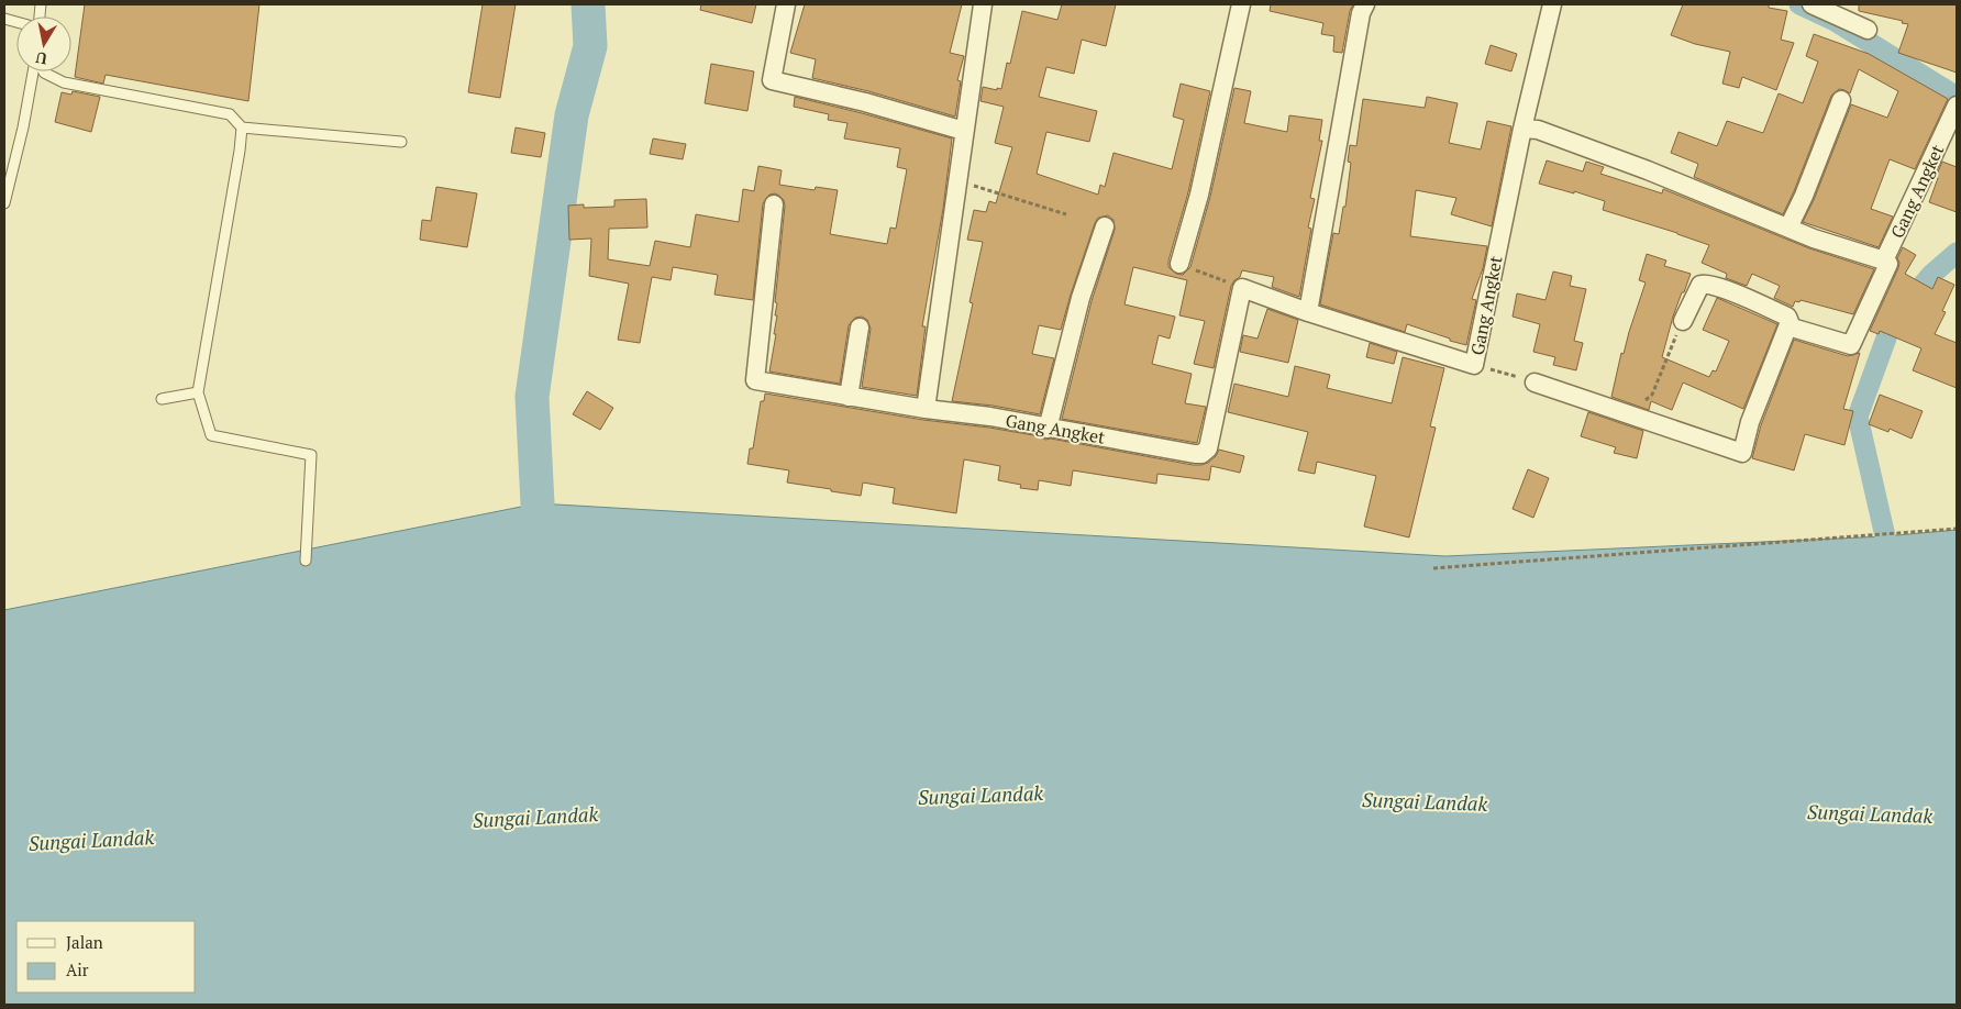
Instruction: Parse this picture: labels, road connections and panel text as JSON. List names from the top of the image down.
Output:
{
  "streets": {
    "street": ["Gang Angket"]
  },
  "water": ["Sungai Landak"],
  "legend": ["Jalan", "Air"],
  "north": "bottom"
}
